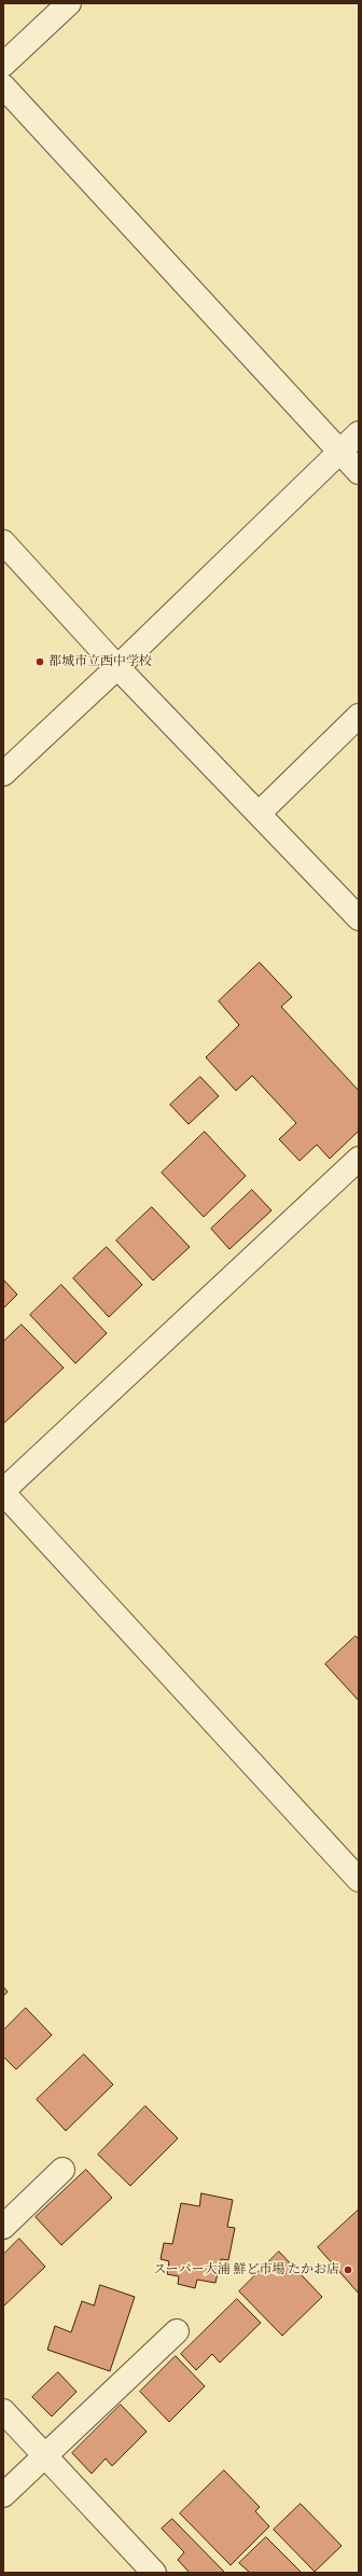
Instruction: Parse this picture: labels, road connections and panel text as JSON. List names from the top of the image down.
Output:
{
  "places": ["都城市立西中学校", "スーパー大浦 鮮ど市場 たかお店"]
}
